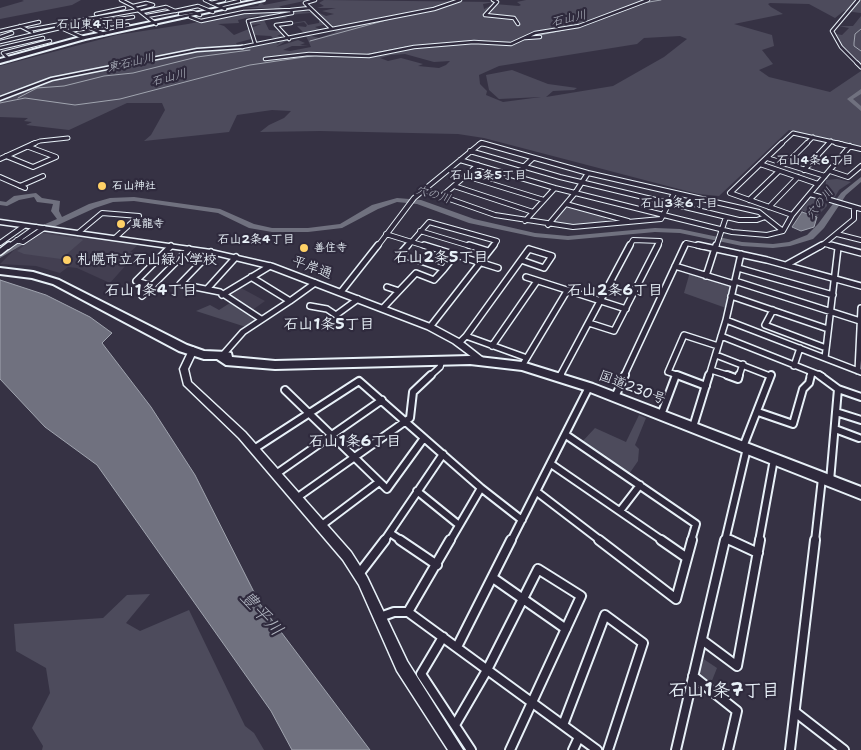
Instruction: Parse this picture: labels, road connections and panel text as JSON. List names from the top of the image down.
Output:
{
  "streets": {
    "highway": ["国道230号"],
    "street": ["平岸通"]
  },
  "crossings": [
    ["平岸通", "国道230号"]
  ],
  "districts": [
    "石山東4丁目",
    "石山4条6丁目",
    "石山3条5丁目",
    "石山3条6丁目",
    "石山2条4丁目",
    "石山2条5丁目",
    "石山1条4丁目",
    "石山2条6丁目",
    "石山1条5丁目",
    "石山1条6丁目",
    "石山1条7丁目"
  ],
  "water": [
    "石山川",
    "東石山川",
    "穴の川",
    "豊平川"
  ],
  "places": [
    "石山神社",
    "真龍寺",
    "善住寺",
    "札幌市立石山緑小学校"
  ]
}
